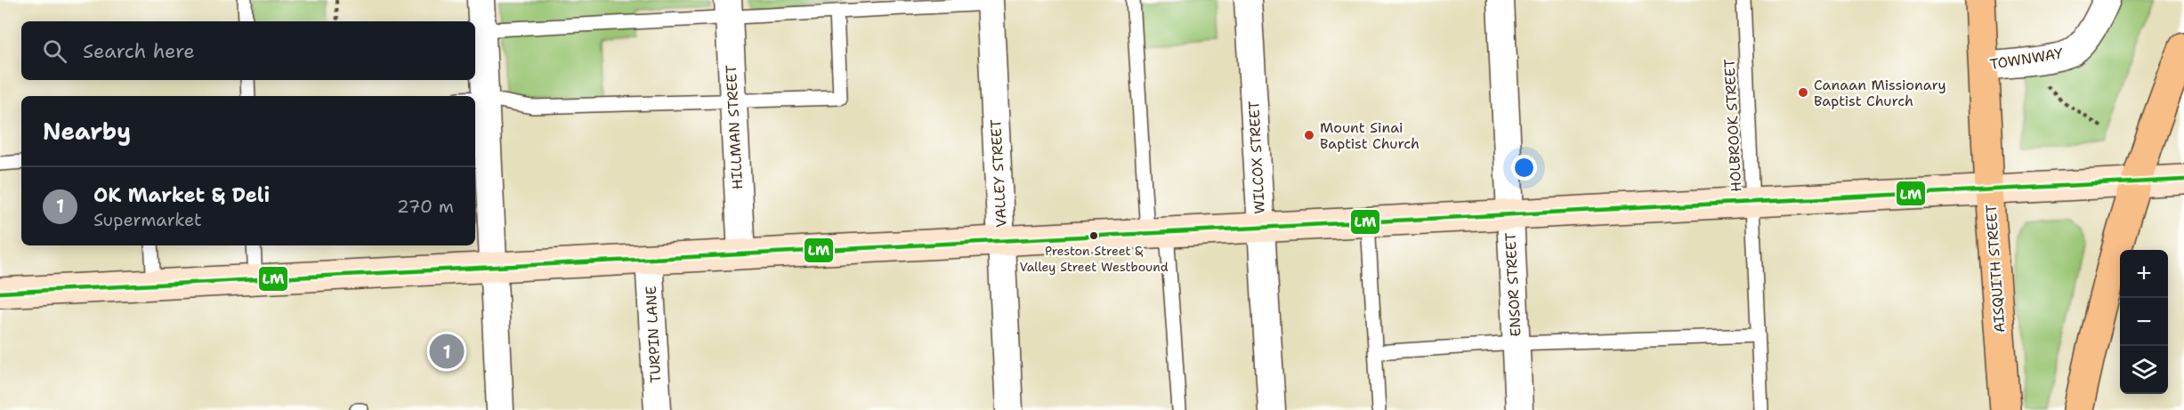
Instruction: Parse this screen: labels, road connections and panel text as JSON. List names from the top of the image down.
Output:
{
  "streets": {
    "main road": ["AISQUITH STREET"],
    "street": [
      "TOWNWAY",
      "HILLMAN STREET",
      "WILCOX STREET",
      "VALLEY STREET",
      "ENSOR STREET",
      "TURPIN LANE"
    ],
    "lane": ["HOLBROOK STREET"]
  },
  "crossings": [
    ["TOWNWAY", "AISQUITH STREET"]
  ],
  "places": ["Canaan Missionary Baptist Church", "Mount Sinai Baptist Church", "Preston Street & Valley Street Westbound"],
  "lines": ["transit line LM"],
  "page": {
    "search": "Search here",
    "heading": "Nearby",
    "list": [
      {
        "mark": "1",
        "name": "OK Market & Deli",
        "note": "Supermarket",
        "value": "270 m"
      }
    ],
    "map_buttons": ["+", "−"],
    "pins": "1"
  }
}
